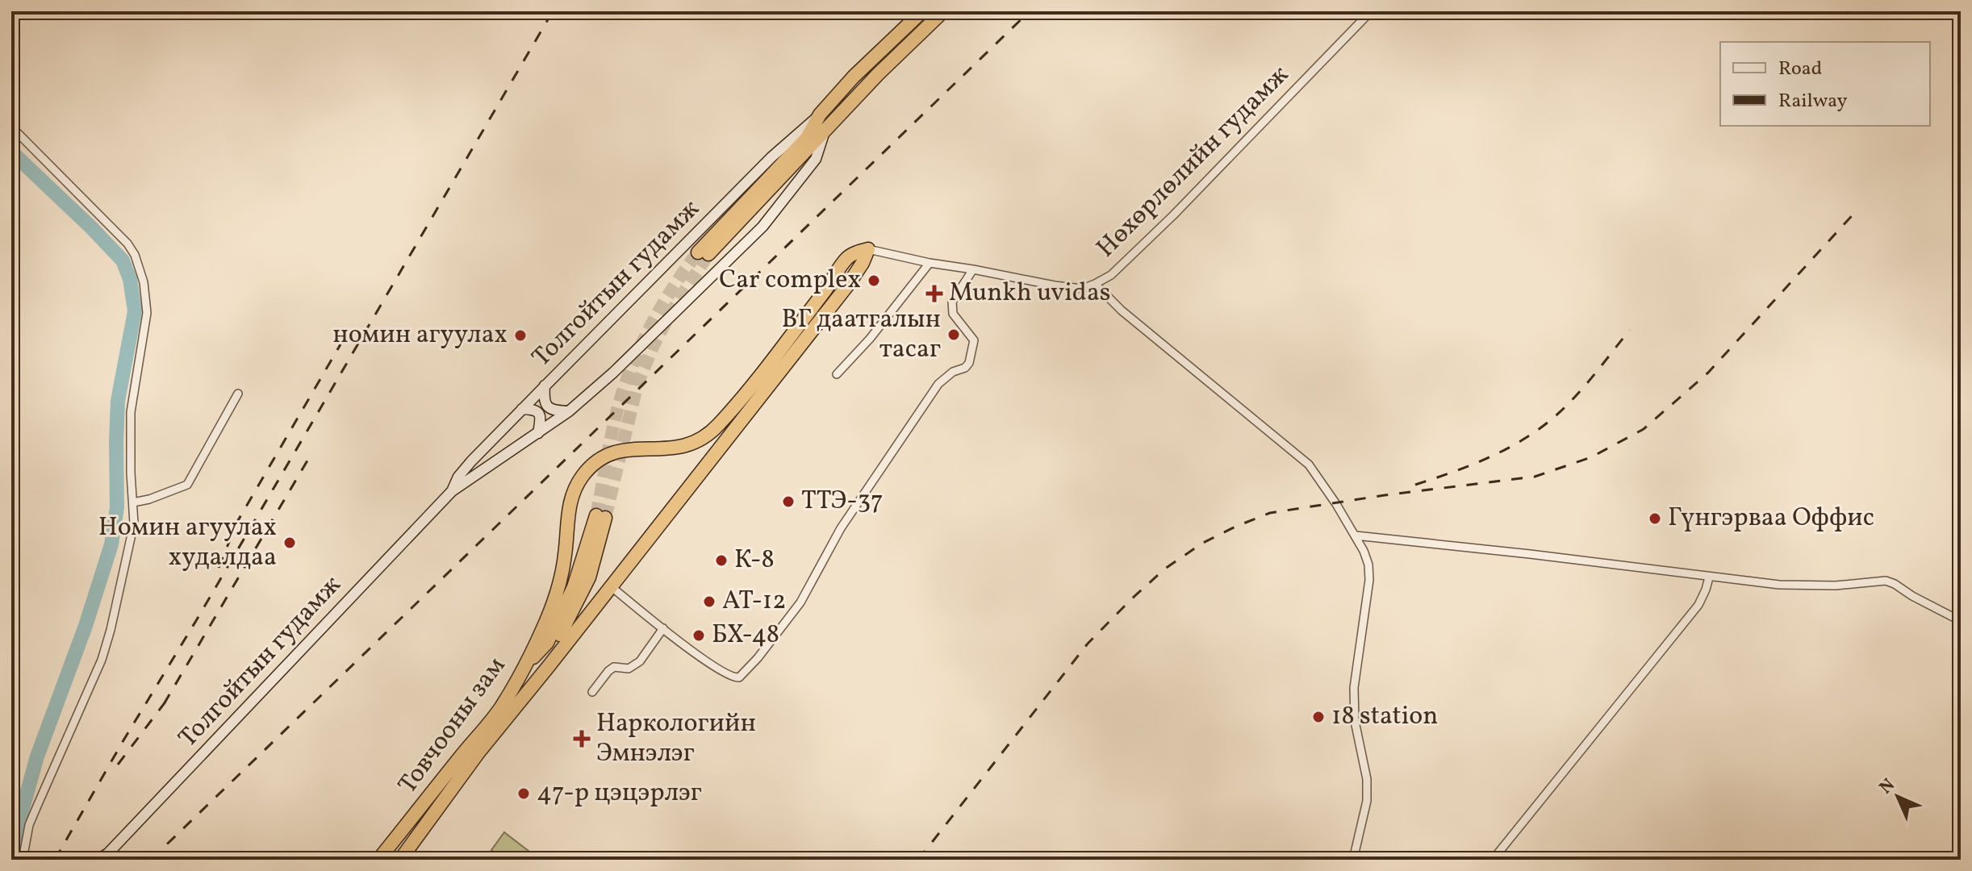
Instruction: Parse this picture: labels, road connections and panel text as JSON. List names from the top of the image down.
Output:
{
  "streets": {
    "highway": ["Товчооны зам"],
    "main road": ["Толгойтын гудамж"],
    "street": ["Нөхөрлөлийн гудамж"]
  },
  "crossings": [
    ["Нөхөрлөлийн гудамж", "Товчооны зам"]
  ],
  "places": {
    "other": [
      "Car complex",
      "ВГ даатгалын тасаг",
      "номин агуулах",
      "ТТЭ-37",
      "Гүнгэрваа Оффис",
      "Номин агуулах худалдаа",
      "К-8",
      "АТ-12",
      "БХ-48",
      "18 station",
      "47-р цэцэрлэг"
    ],
    "health": ["Munkh uvidas", "Наркологийн Эмнэлэг"]
  },
  "legend": ["Road", "Railway"],
  "north": "top left"
}
